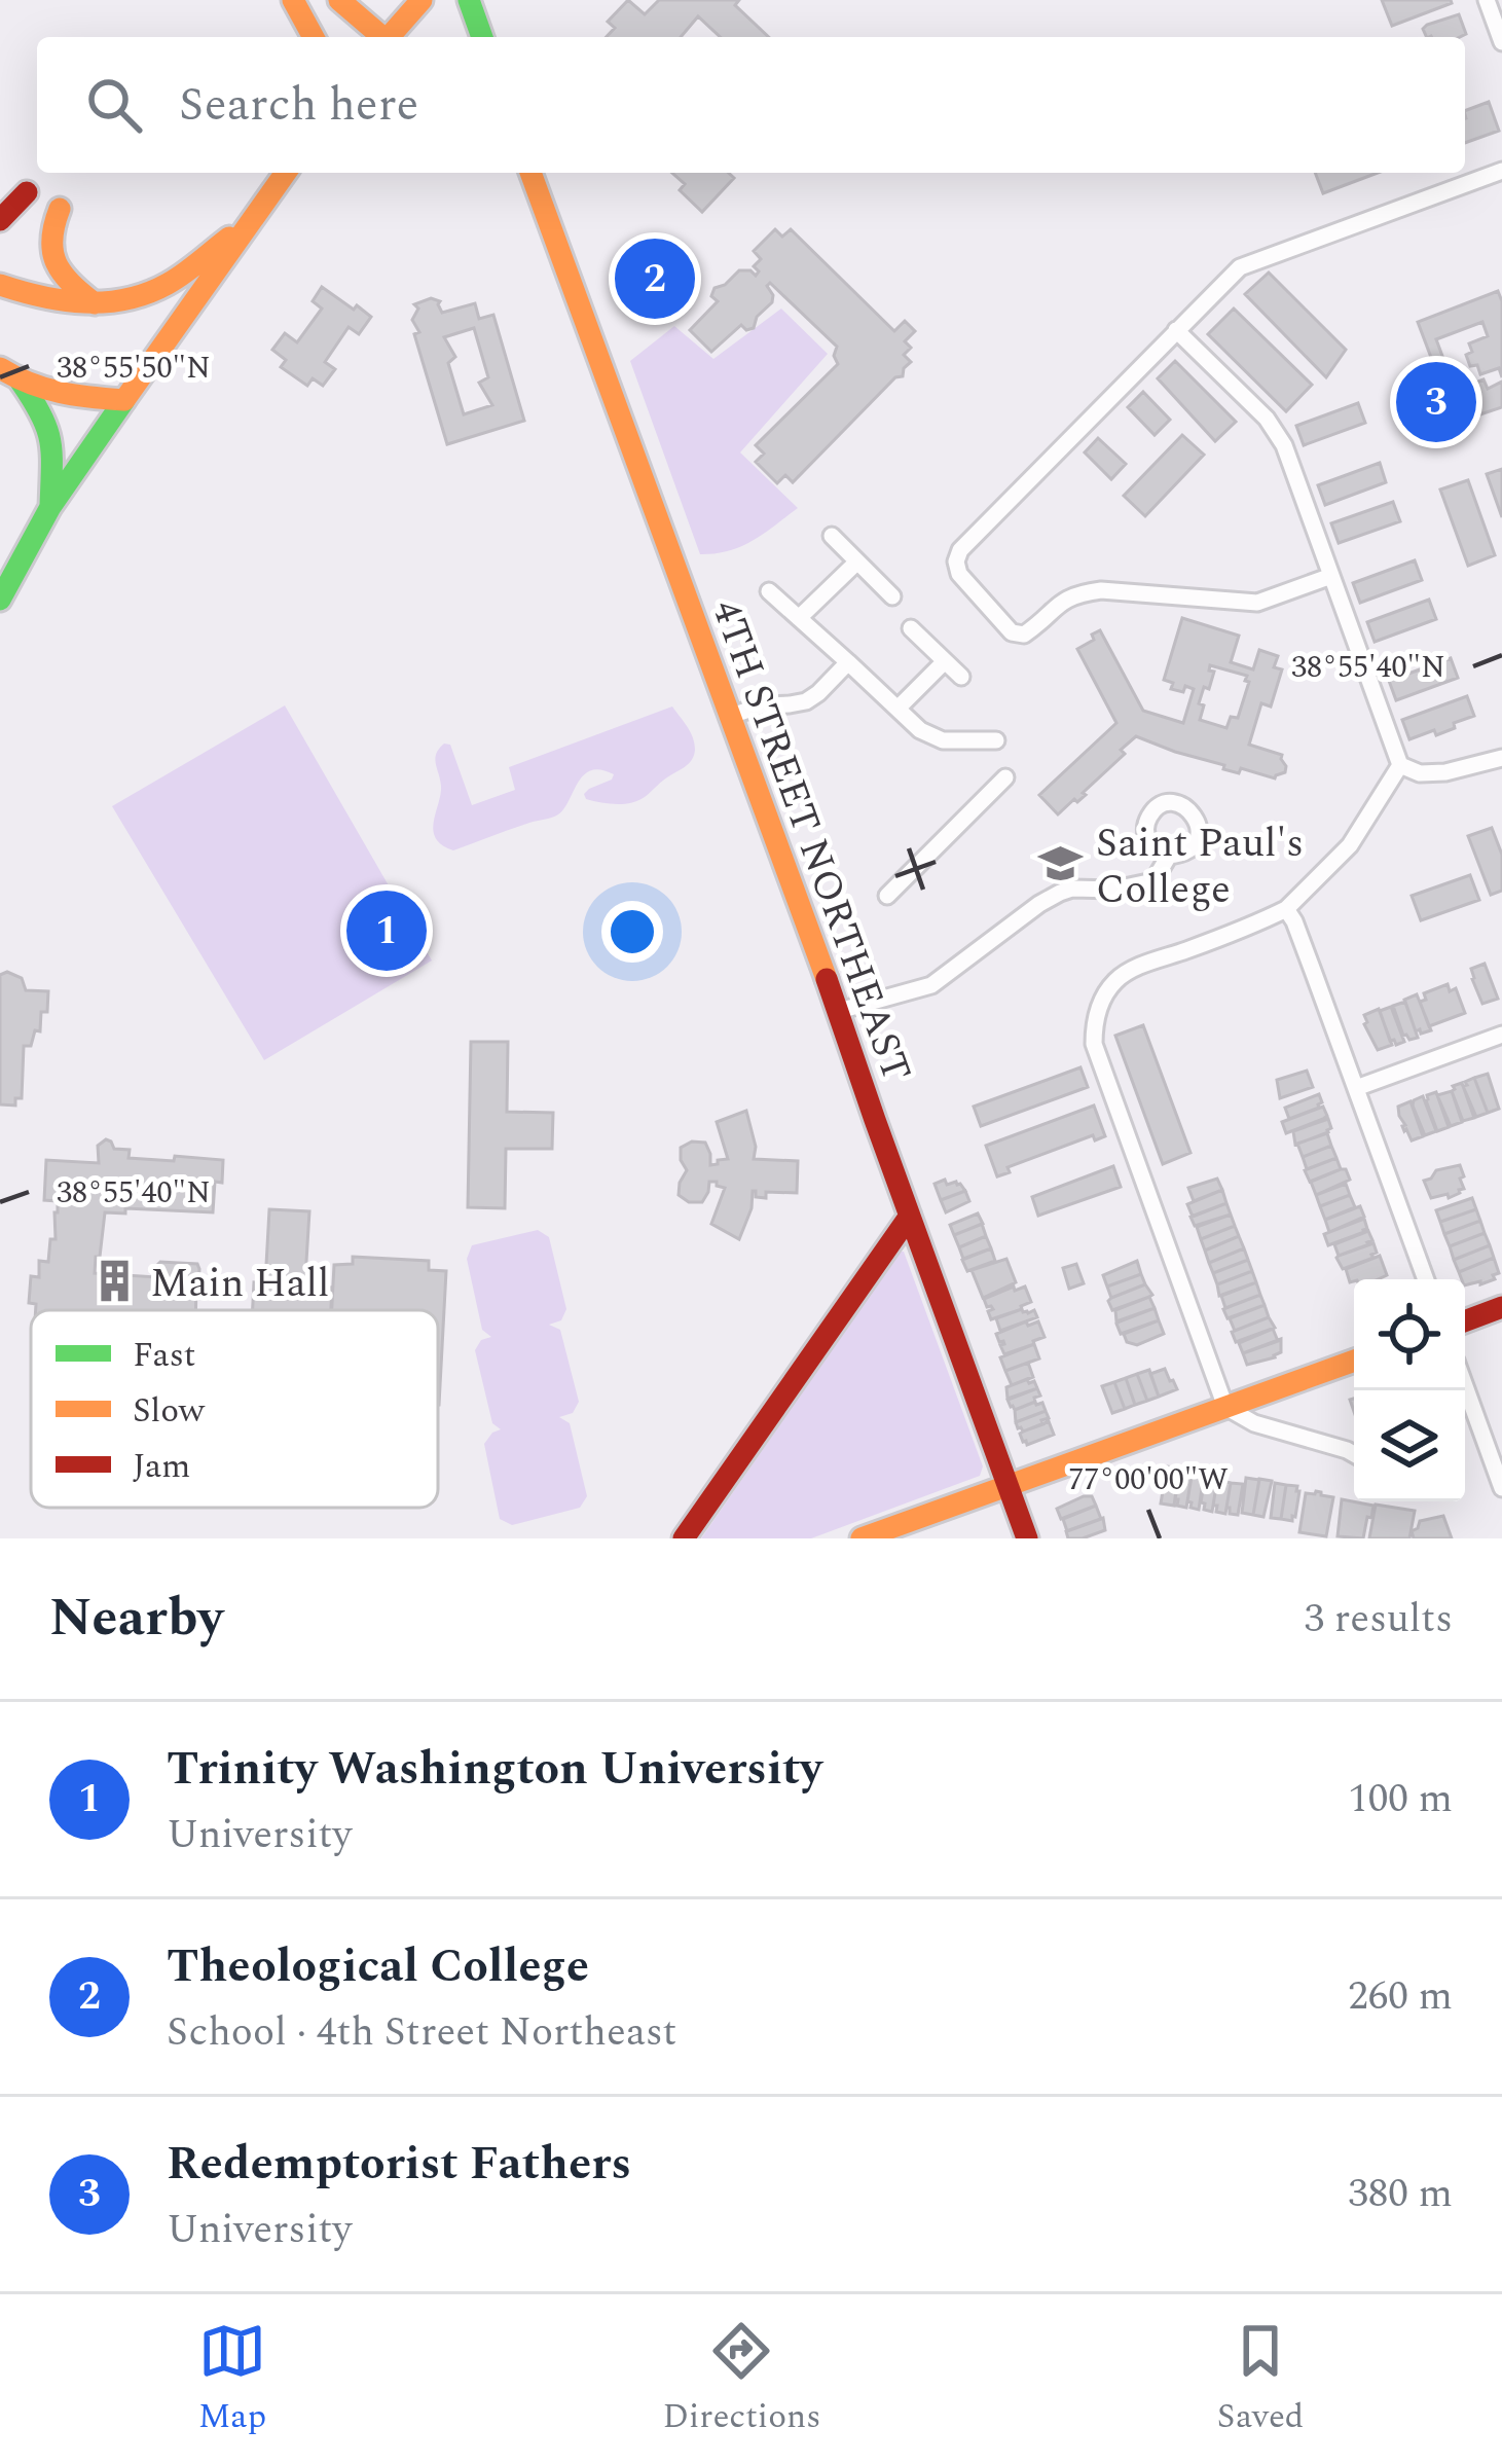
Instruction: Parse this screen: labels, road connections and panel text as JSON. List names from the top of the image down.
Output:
{
  "streets": {
    "street": ["4TH STREET NORTHEAST"]
  },
  "places": {
    "school or university": ["Saint Paul's College"],
    "building": ["Main Hall"]
  },
  "legend": ["Fast", "Slow", "Jam"],
  "page": {
    "search": "Search here",
    "pins": ["2", "3", "1"],
    "heading": ["Nearby", "3 results"],
    "list": [
      {
        "mark": "1",
        "name": "Trinity Washington University",
        "note": "University",
        "value": "100 m"
      },
      {
        "mark": "2",
        "name": "Theological College",
        "note": "School · 4th Street Northeast",
        "value": "260 m"
      },
      {
        "mark": "3",
        "name": "Redemptorist Fathers",
        "note": "University",
        "value": "380 m"
      }
    ],
    "nav": ["Map", "Directions", "Saved"]
  },
  "coordinates": ["38°55'50\"N", "38°55'40\"N", "77°00'00\"W"]
}
